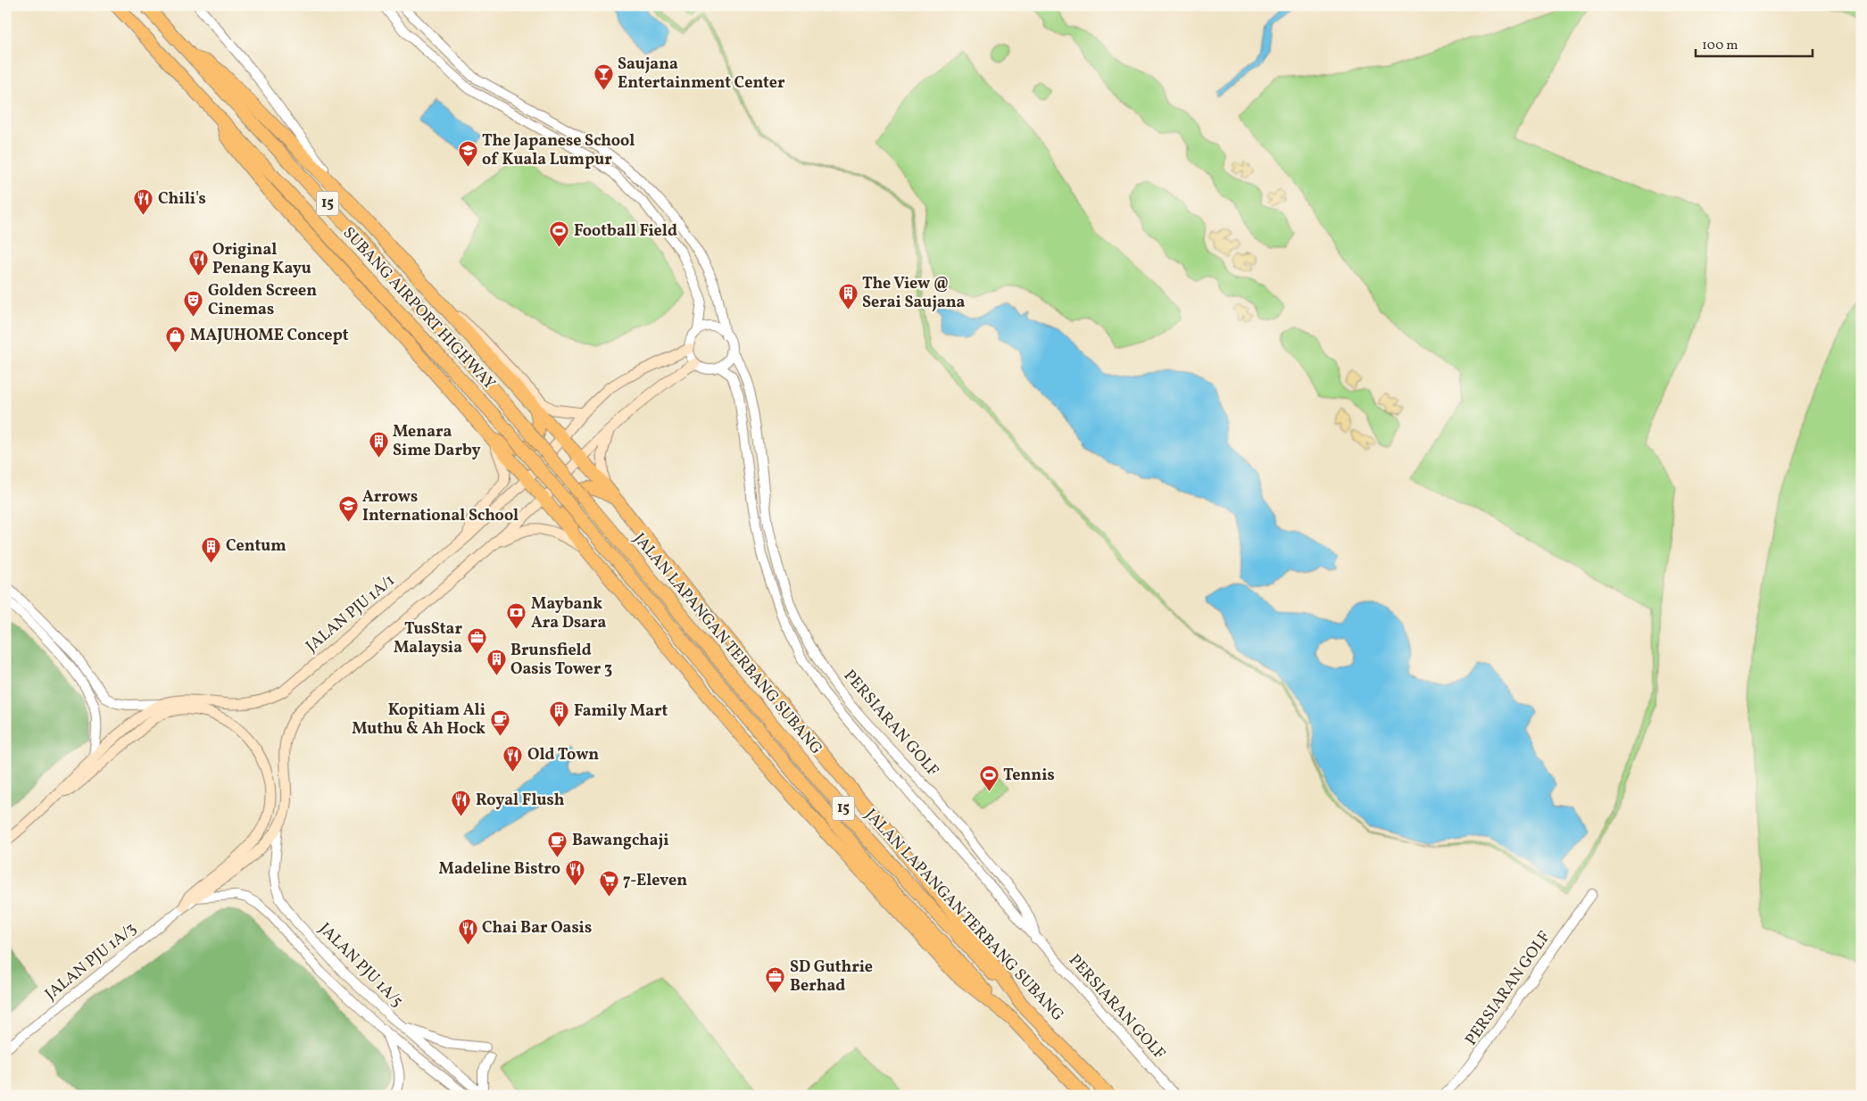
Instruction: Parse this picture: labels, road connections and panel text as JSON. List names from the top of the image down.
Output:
{
  "streets": {
    "main road": [
      "15",
      "SUBANG AIRPORT HIGHWAY",
      "JALAN PJU 1A/1",
      "JALAN LAPANGAN TERBANG SUBANG"
    ],
    "street": ["PERSIARAN GOLF", "JALAN PJU 1A/3", "JALAN PJU 1A/5"]
  },
  "crossings": [
    ["SUBANG AIRPORT HIGHWAY", "JALAN LAPANGAN TERBANG SUBANG"],
    ["JALAN PJU 1A/1", "PERSIARAN GOLF"],
    ["JALAN PJU 1A/3", "JALAN PJU 1A/5"]
  ],
  "places": {
    "bar": ["Saujana Entertainment Center"],
    "school or university": ["The Japanese School of Kuala Lumpur", "Arrows International School"],
    "restaurant": [
      "Chili's",
      "Original Penang Kayu",
      "Old Town",
      "Royal Flush",
      "Madeline Bistro",
      "Chai Bar Oasis"
    ],
    "sports": ["Football Field", "Tennis"],
    "building": [
      "The View @ Serai Saujana",
      "Menara Sime Darby",
      "Centum",
      "Brunsfield Oasis Tower 3",
      "Family Mart"
    ],
    "theatre": ["Golden Screen Cinemas"],
    "shop": ["MAJUHOME Concept"],
    "bank": ["Maybank Ara Dsara"],
    "office": ["TusStar Malaysia", "SD Guthrie Berhad"],
    "cafe": ["Kopitiam Ali Muthu & Ah Hock", "Bawangchaji"],
    "supermarket": ["7-Eleven"]
  },
  "scale_bar": "100 m"
}
